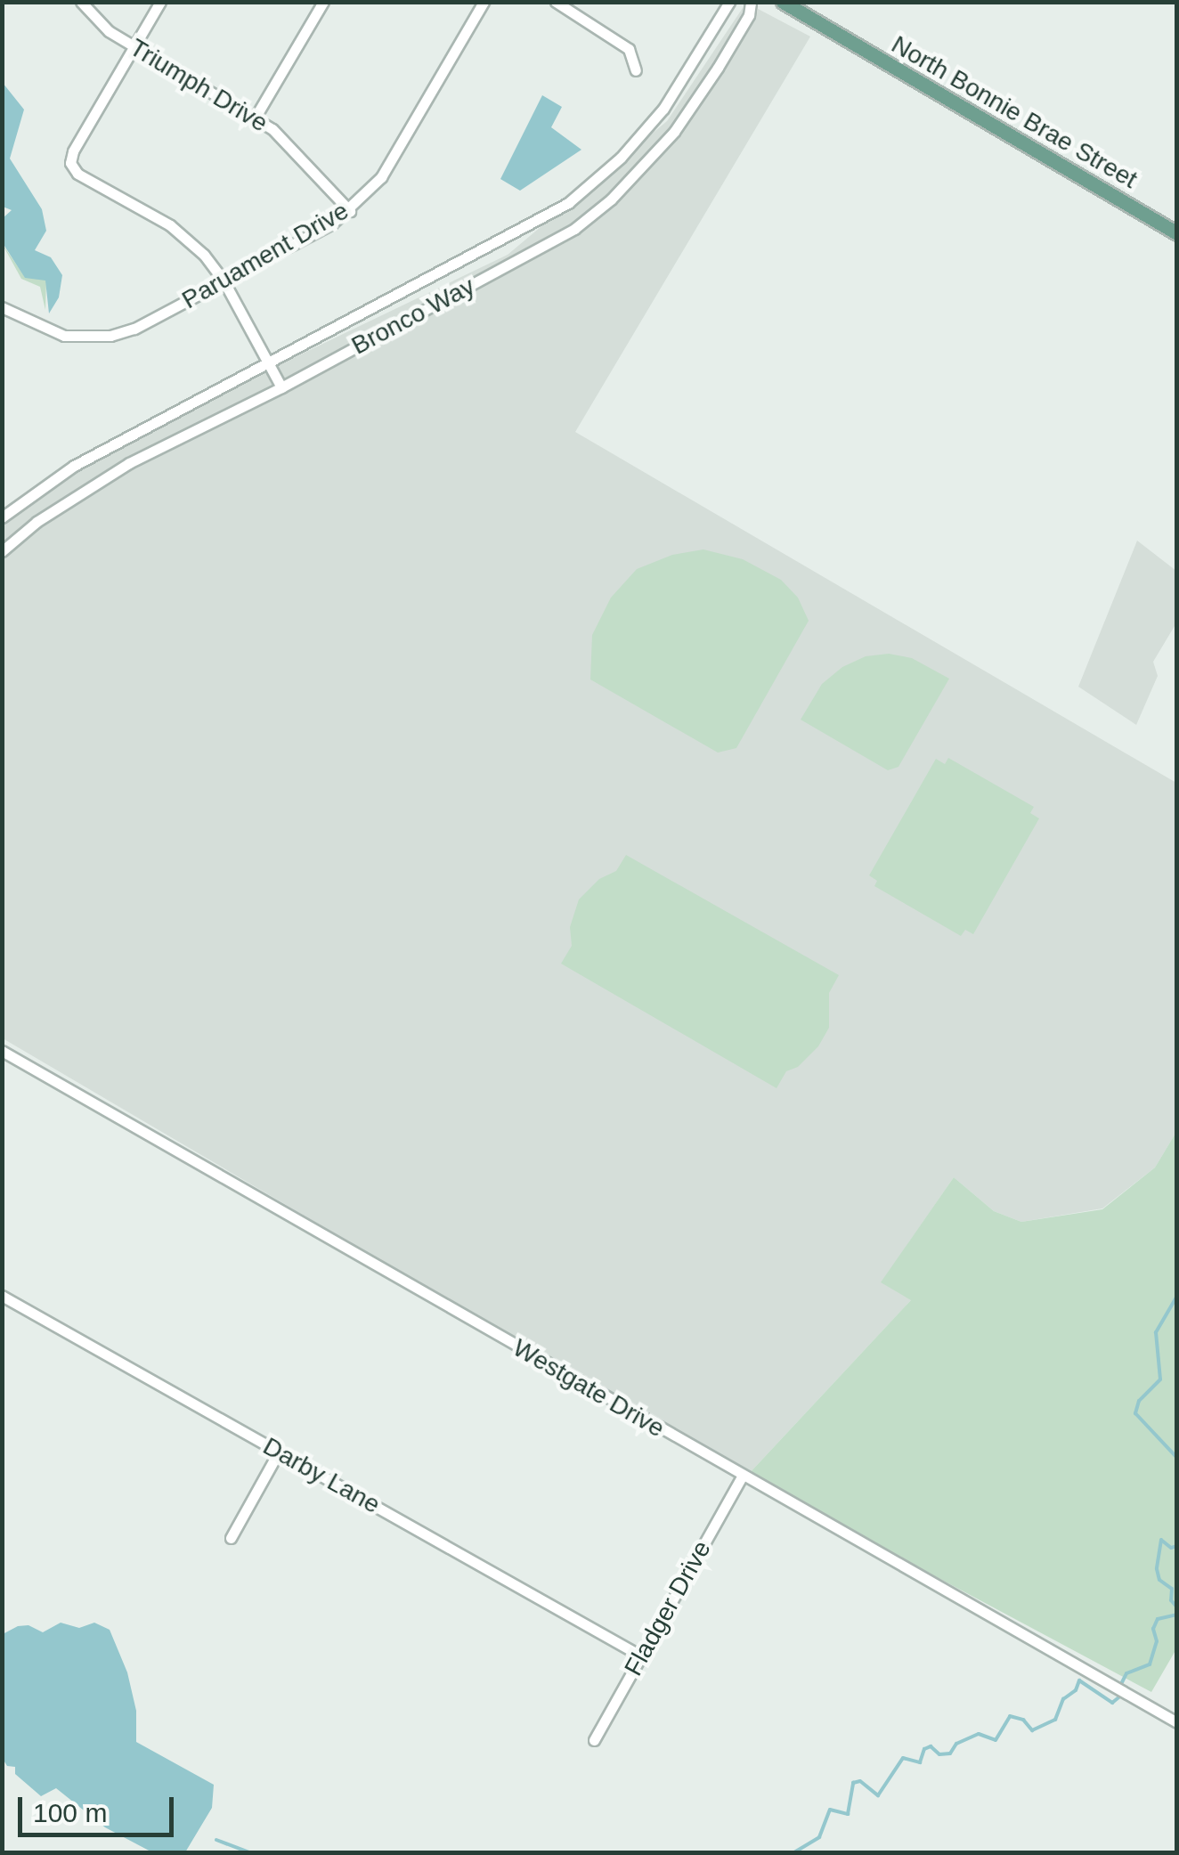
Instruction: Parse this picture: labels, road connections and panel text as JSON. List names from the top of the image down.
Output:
{
  "streets": {
    "main road": ["North Bonnie Brae Street"],
    "street": [
      "Triumph Drive",
      "Paruament Drive",
      "Bronco Way",
      "Westgate Drive",
      "Darby Lane",
      "Fladger Drive"
    ]
  },
  "crossings": [
    ["Triumph Drive", "Paruament Drive"],
    ["Westgate Drive", "Fladger Drive"],
    ["Darby Lane", "Fladger Drive"]
  ],
  "scale_bar": "100 m"
}
